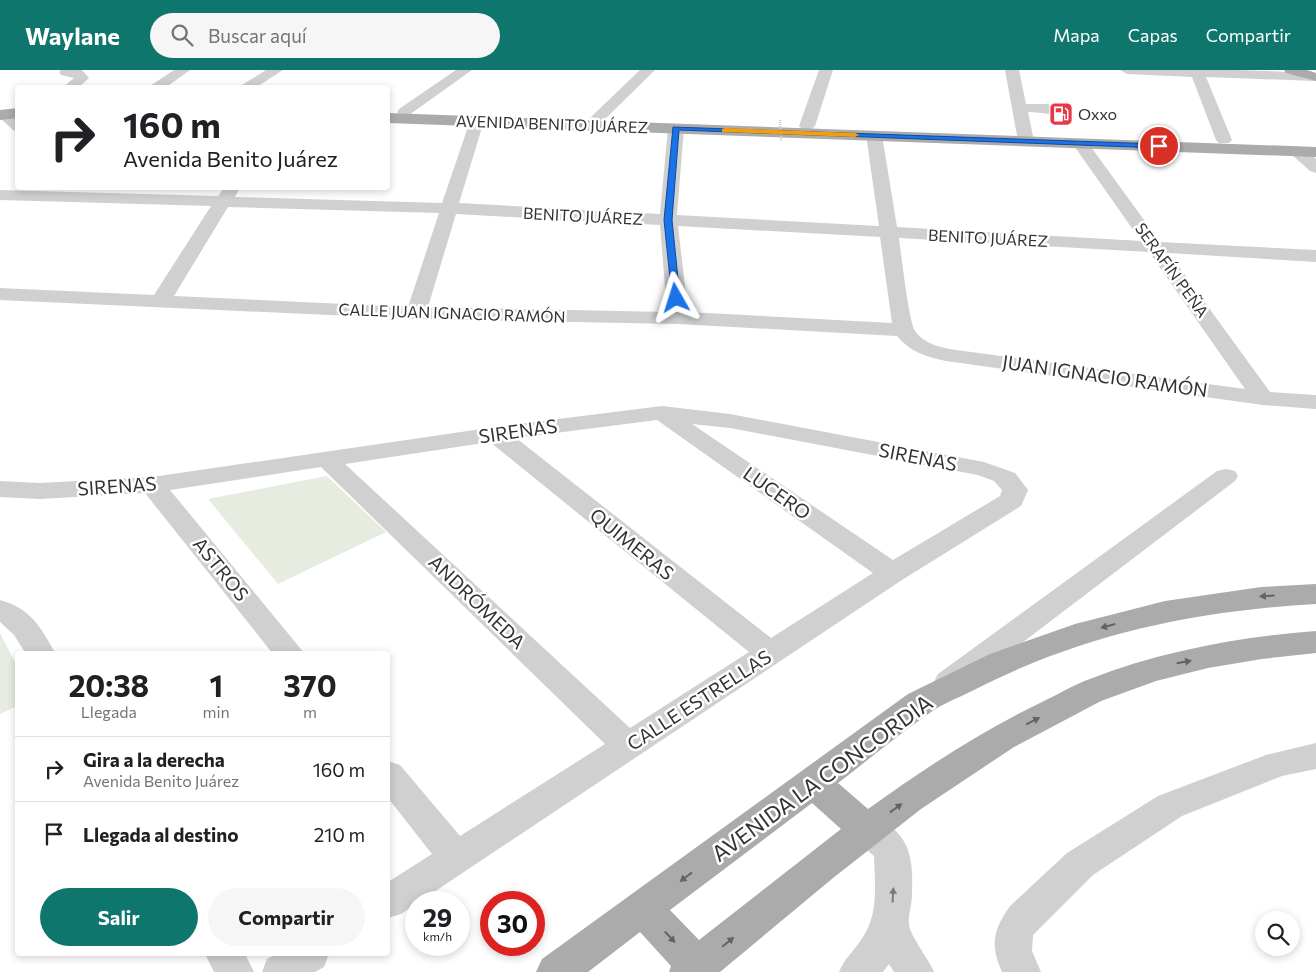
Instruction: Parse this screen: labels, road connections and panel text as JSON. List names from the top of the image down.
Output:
{
  "streets": {
    "main road": ["AVENIDA BENITO JUÁREZ", "AVENIDA LA CONCORDIA"],
    "street": [
      "BENITO JUÁREZ",
      "SERAFÍN PEÑA",
      "CALLE JUAN IGNACIO RAMÓN",
      "JUAN IGNACIO RAMÓN",
      "SIRENAS",
      "LUCERO",
      "QUIMERAS",
      "ASTROS",
      "ANDRÓMEDA",
      "CALLE ESTRELLAS"
    ]
  },
  "crossings": [
    ["AVENIDA BENITO JUÁREZ", "SERAFÍN PEÑA"],
    ["BENITO JUÁREZ", "SERAFÍN PEÑA"],
    ["SERAFÍN PEÑA", "JUAN IGNACIO RAMÓN"],
    ["CALLE JUAN IGNACIO RAMÓN", "JUAN IGNACIO RAMÓN"],
    ["SIRENAS", "LUCERO"],
    ["SIRENAS", "QUIMERAS"],
    ["SIRENAS", "ASTROS"],
    ["SIRENAS", "ANDRÓMEDA"],
    ["SIRENAS", "CALLE ESTRELLAS"],
    ["LUCERO", "CALLE ESTRELLAS"],
    ["QUIMERAS", "CALLE ESTRELLAS"],
    ["ANDRÓMEDA", "CALLE ESTRELLAS"]
  ],
  "places": {
    "fuel station": ["Oxxo"]
  },
  "page": {
    "header": "Waylane",
    "search": "Buscar aquí",
    "nav": ["Mapa", "Capas", "Compartir"],
    "turn": ["160 m", "Avenida Benito Juárez"],
    "eta": [
      "20:38",
      "Llegada",
      "1",
      "min",
      "370",
      "m"
    ],
    "list": [
      {
        "name": "Gira a la derecha",
        "note": "Avenida Benito Juárez",
        "value": "160 m"
      },
      {
        "name": "Llegada al destino",
        "value": "210 m"
      }
    ],
    "buttons": ["Salir", "Compartir"],
    "speed": "29 km/h",
    "limit": "30"
  }
}
